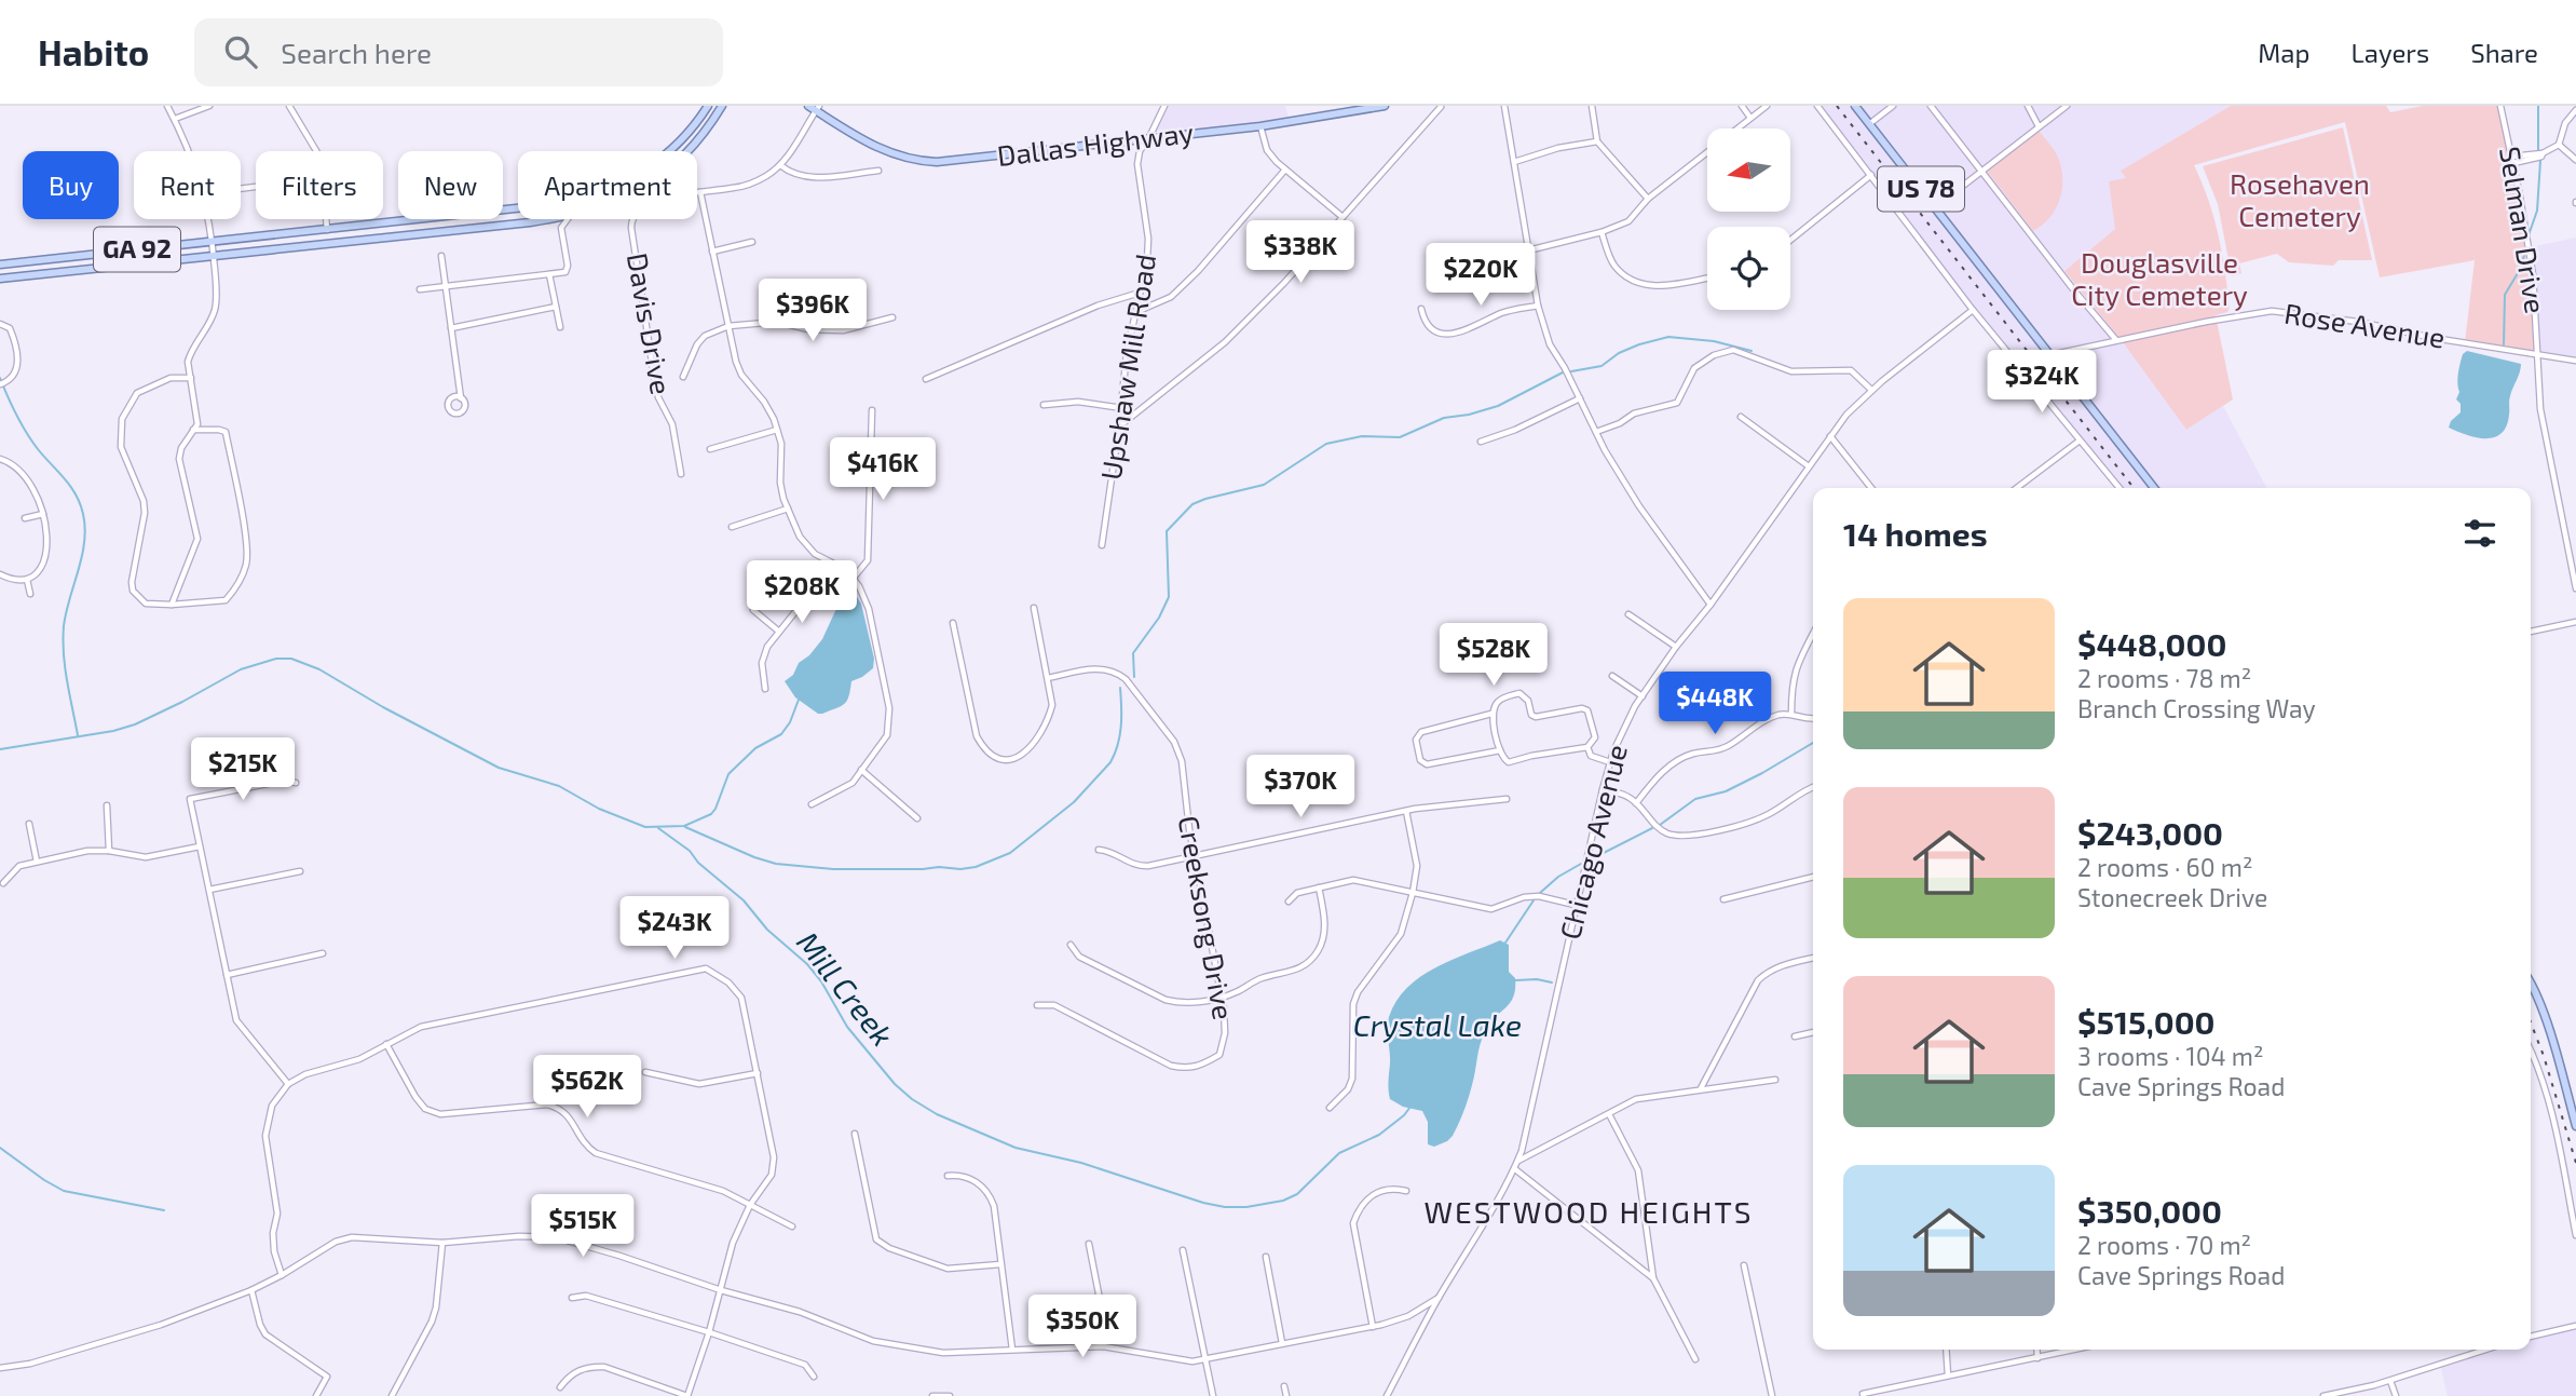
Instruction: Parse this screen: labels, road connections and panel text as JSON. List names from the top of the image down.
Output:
{
  "streets": {
    "main road": ["Dallas Highway", "US 78", "GA 92"],
    "street": [
      "Selman Drive",
      "Davis Drive",
      "Rose Avenue",
      "Upshaw Mill Road",
      "Chicago Avenue",
      "Creeksong Drive"
    ]
  },
  "crossings": [
    ["Dallas Highway", "Davis Drive"],
    ["Dallas Highway", "Upshaw Mill Road"],
    ["US 78", "Rose Avenue"],
    ["Selman Drive", "Rose Avenue"]
  ],
  "districts": ["WESTWOOD HEIGHTS"],
  "water": ["Mill Creek", "Crystal Lake"],
  "parks": ["Rosehaven Cemetery", "Douglasville City Cemetery"],
  "north": "left",
  "page": {
    "header": "Habito",
    "search": "Search here",
    "nav": ["Map", "Layers", "Share"],
    "chip": [
      "Buy",
      "Rent",
      "Filters",
      "New",
      "Apartment"
    ],
    "price": [
      "$338K",
      "$220K",
      "$396K",
      "$324K",
      "$416K",
      "$208K",
      "$528K",
      "$448K",
      "$215K",
      "$370K",
      "$243K",
      "$562K",
      "$515K",
      "$350K"
    ],
    "heading": "14 homes",
    "list": [
      {
        "name": "$448,000",
        "note": "2 rooms · 78 m² · Branch Crossing Way"
      },
      {
        "name": "$243,000",
        "note": "2 rooms · 60 m² · Stonecreek Drive"
      },
      {
        "name": "$515,000",
        "note": "3 rooms · 104 m² · Cave Springs Road"
      },
      {
        "name": "$350,000",
        "note": "2 rooms · 70 m² · Cave Springs Road"
      }
    ]
  }
}
